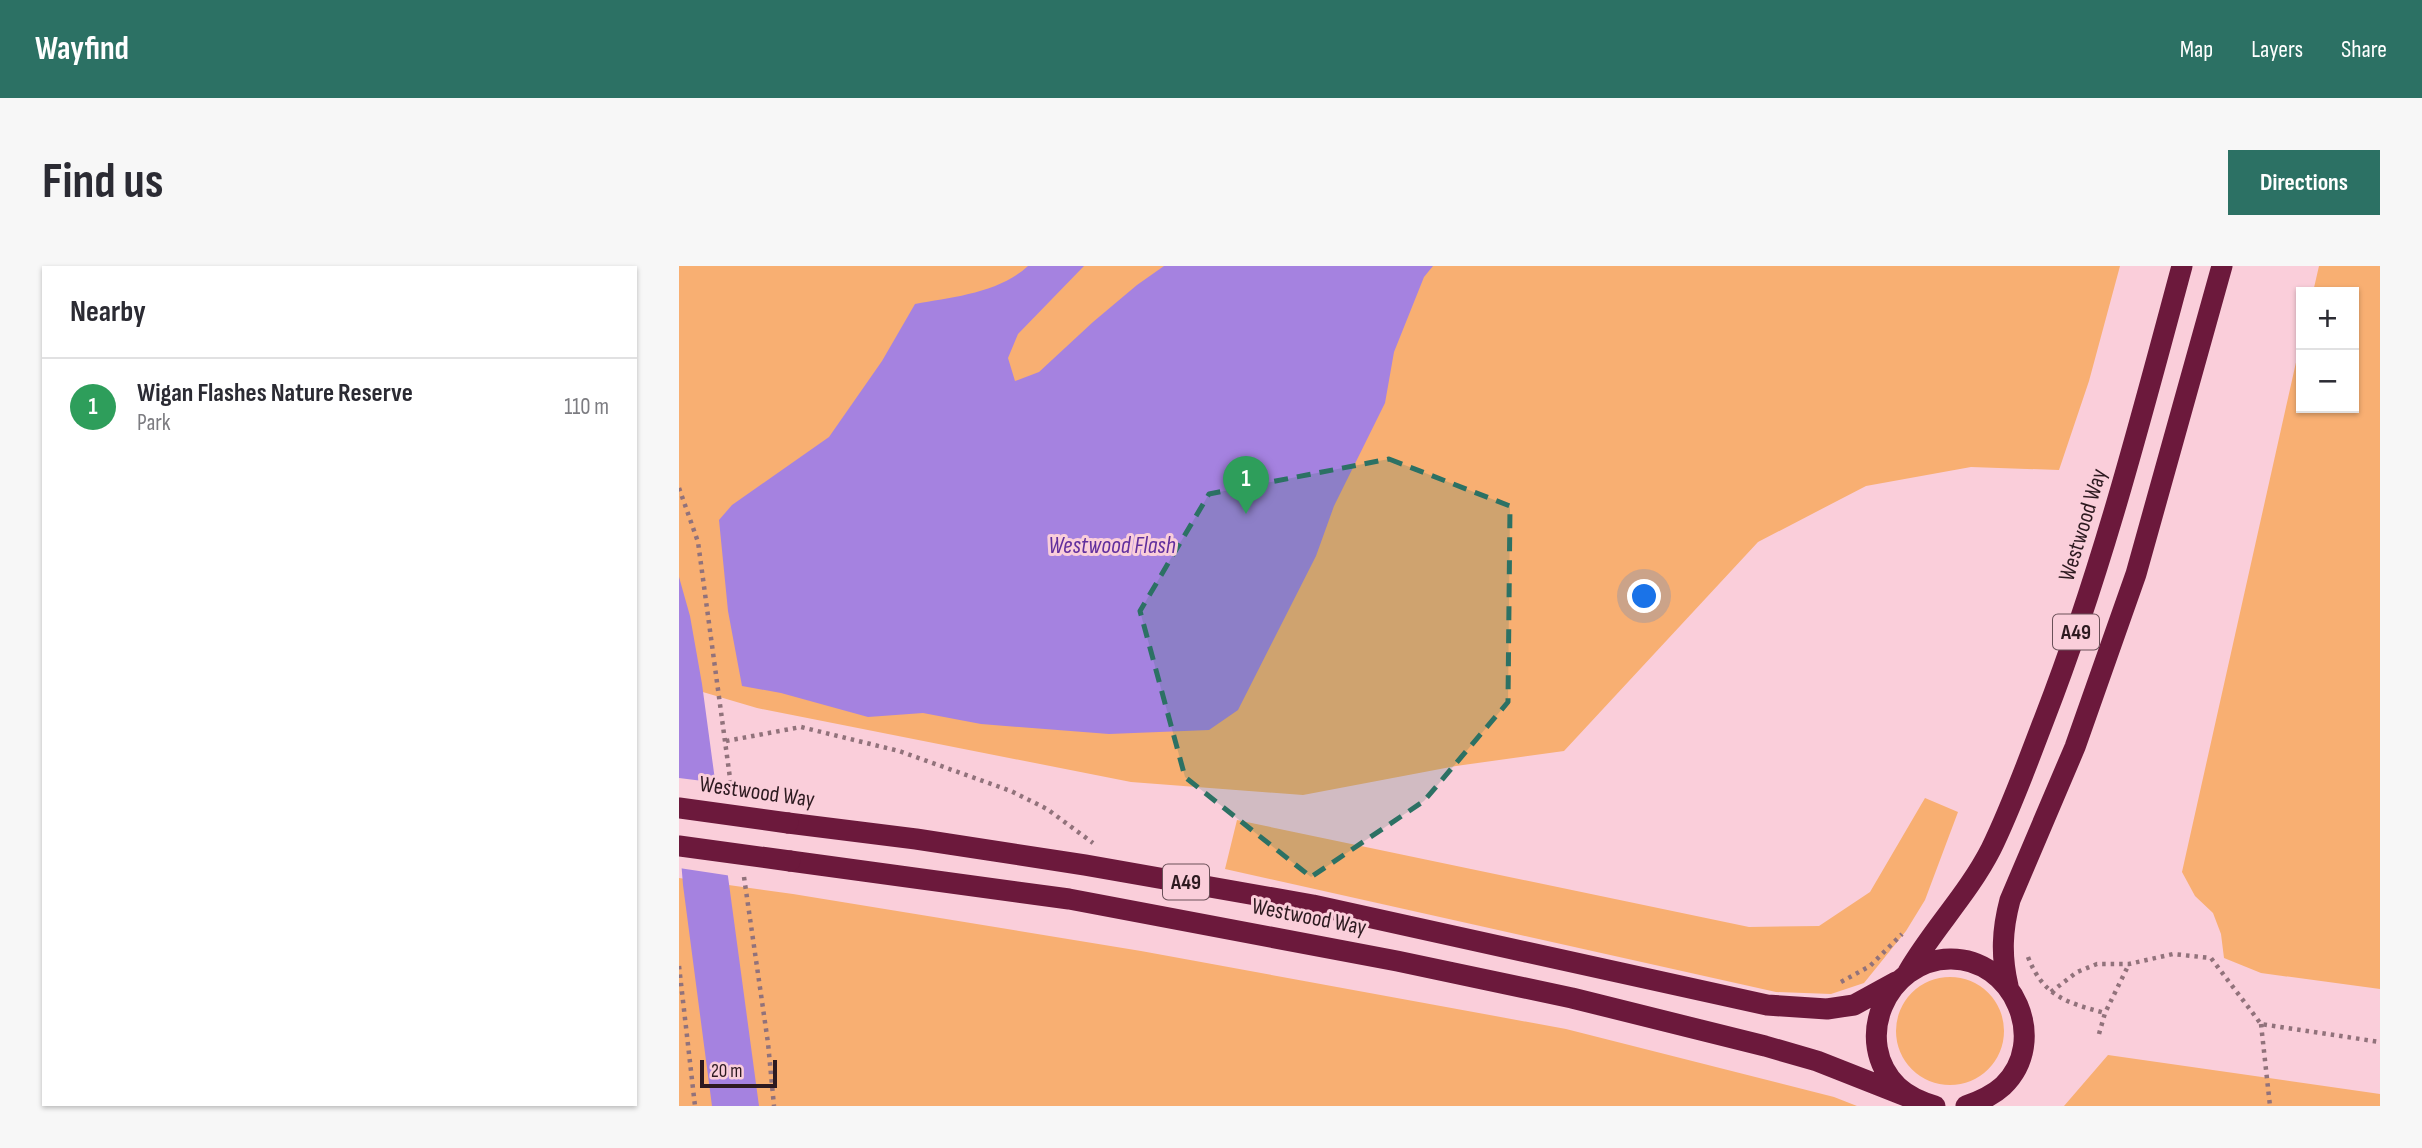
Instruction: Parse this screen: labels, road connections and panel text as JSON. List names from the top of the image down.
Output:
{
  "streets": {
    "highway": ["Westwood Way", "A49"]
  },
  "crossings": [
    ["Westwood Way", "A49"]
  ],
  "water": ["Westwood Flash"],
  "scale_bar": "20 m",
  "page": {
    "header": "Wayfind",
    "nav": ["Map", "Layers", "Share"],
    "buttons": "Directions",
    "title": "Find us",
    "heading": "Nearby",
    "map_buttons": ["+", "−"],
    "list": [
      {
        "mark": "1",
        "name": "Wigan Flashes Nature Reserve",
        "note": "Park",
        "value": "110 m"
      }
    ],
    "pins": "1",
    "scale": "20 m"
  }
}
